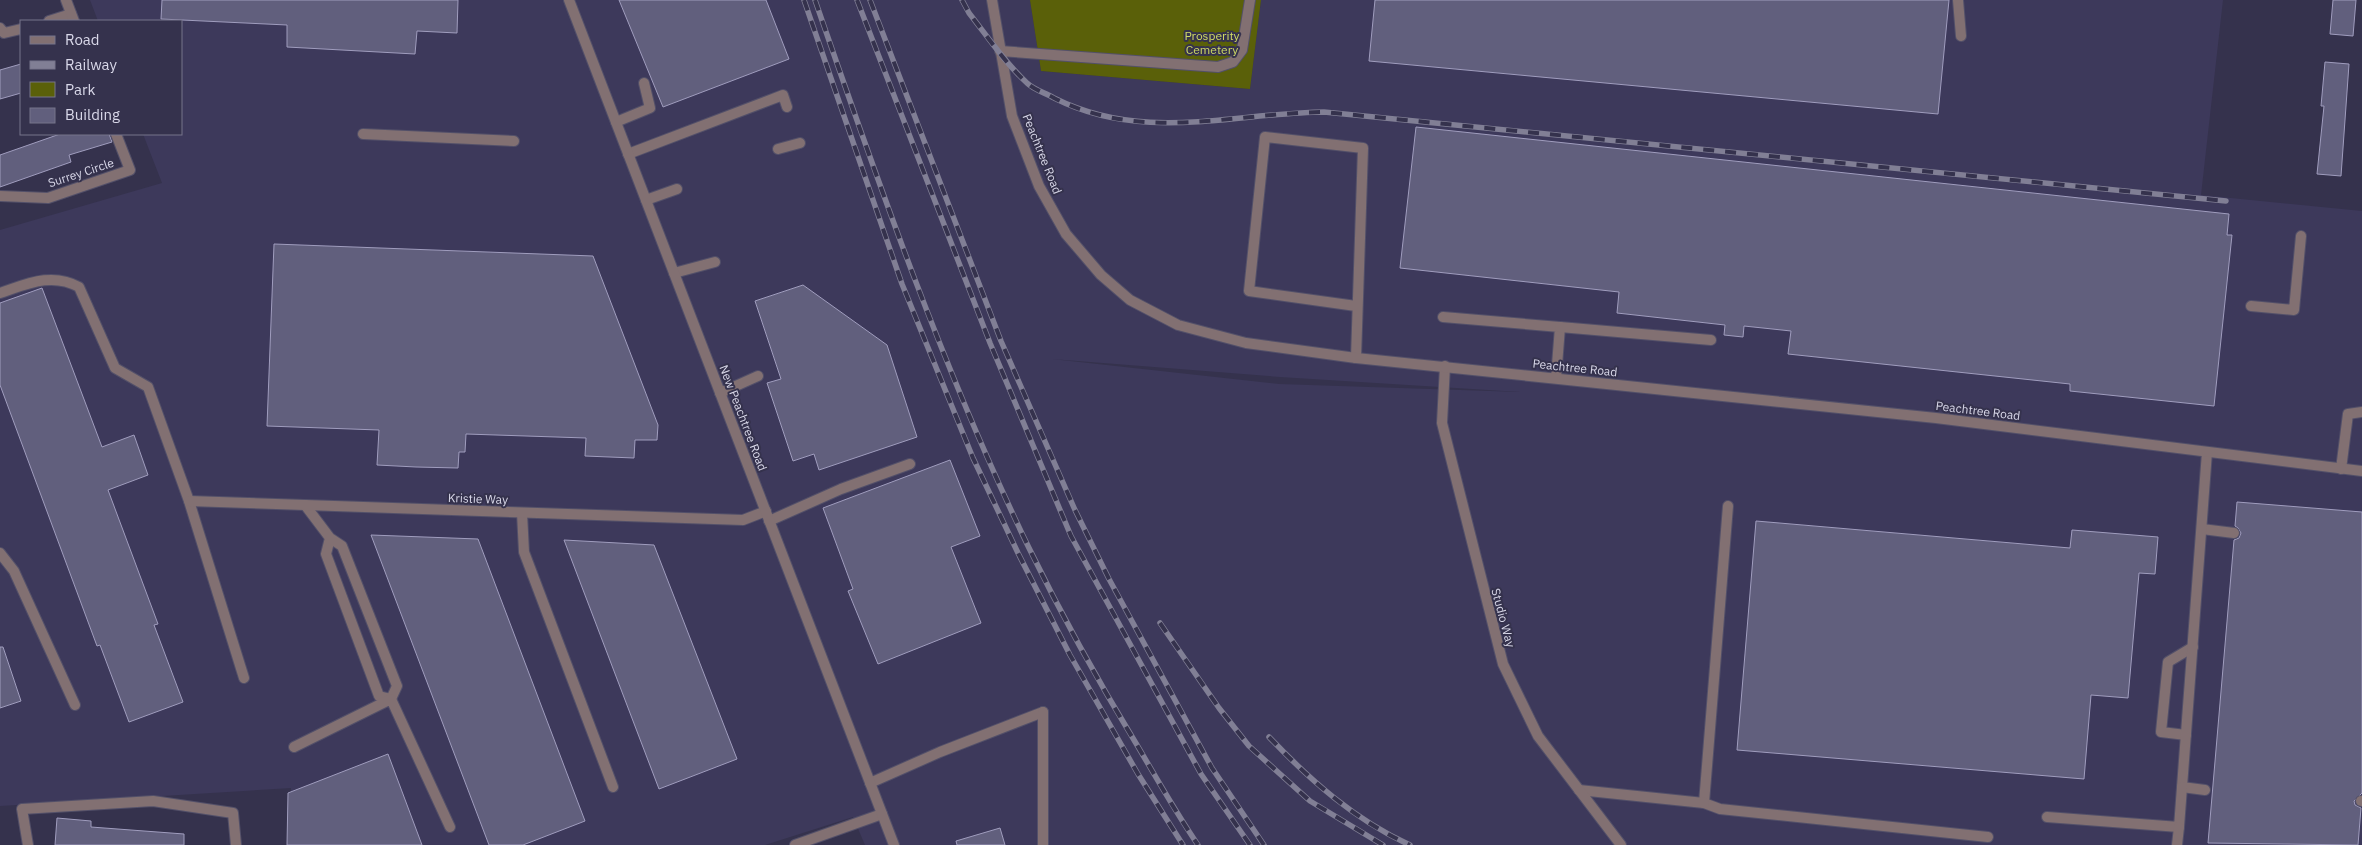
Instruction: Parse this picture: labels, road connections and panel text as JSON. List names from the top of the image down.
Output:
{
  "streets": {
    "street": [
      "Peachtree Road",
      "Surrey Circle",
      "New Peachtree Road",
      "Kristie Way",
      "Studio Way"
    ]
  },
  "crossings": [
    ["Peachtree Road", "Studio Way"],
    ["New Peachtree Road", "Kristie Way"]
  ],
  "parks": ["Prosperity Cemetery"],
  "legend": [
    "Road",
    "Railway",
    "Park",
    "Building"
  ]
}
